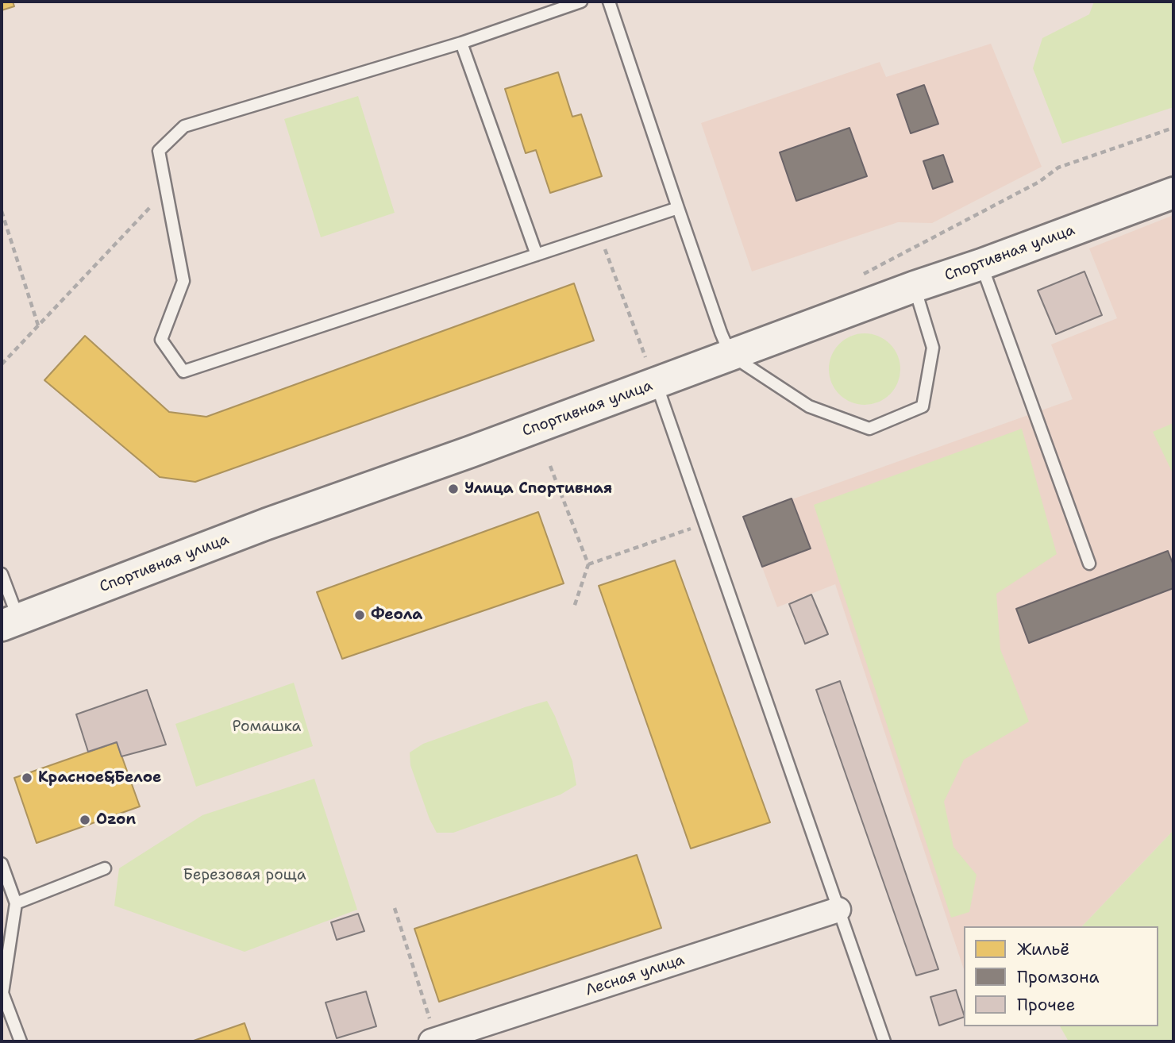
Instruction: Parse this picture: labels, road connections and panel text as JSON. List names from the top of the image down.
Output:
{
  "streets": {
    "street": ["Спортивная улица", "Лесная улица"]
  },
  "parks": ["Ромашка", "Березовая роща"],
  "places": [
    "Улица Спортивная",
    "Феола",
    "Красное&Белое",
    "Ozon"
  ],
  "legend": ["Жильё", "Промзона", "Прочее"]
}
